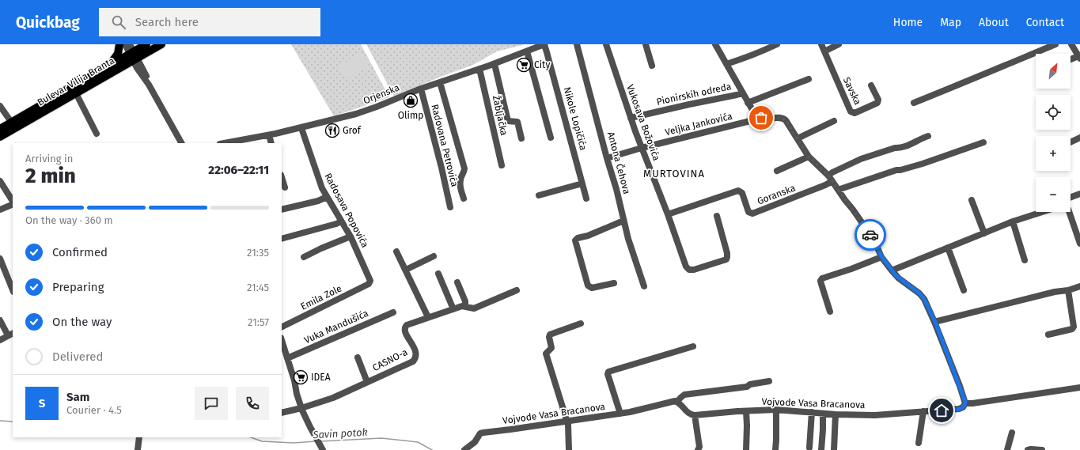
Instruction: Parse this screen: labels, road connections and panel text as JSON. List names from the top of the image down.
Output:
{
  "streets": {
    "main road": ["Bulevar Vilija Branta"],
    "street": [
      "Savska",
      "Orjenska",
      "Pionirskih odreda",
      "Žabljačka",
      "Nikole Lopičića",
      "Vukosava Božovića",
      "Veljka Jankovića",
      "Radovana Petrovića",
      "Antona Čehova",
      "Goranska",
      "Radosava Popovića",
      "Emila Zole",
      "Vuka Mandušića",
      "CASNO-a",
      "Vojvode Vasa Bracanova"
    ]
  },
  "crossings": [
    ["Orjenska", "Žabljačka"],
    ["Orjenska", "Nikole Lopičića"],
    ["Orjenska", "Radovana Petrovića"],
    ["Orjenska", "Radosava Popovića"],
    ["Pionirskih odreda", "Vukosava Božovića"],
    ["Vukosava Božovića", "Veljka Jankovića"],
    ["Vukosava Božovića", "Goranska"],
    ["Veljka Jankovića", "Antona Čehova"],
    ["Radosava Popovića", "Emila Zole"]
  ],
  "districts": ["MURTOVINA"],
  "water": ["Savin potok"],
  "places": {
    "supermarket": ["City", "IDEA"],
    "shop": ["Olimp"],
    "restaurant": ["Grof"]
  },
  "north": "top right",
  "page": {
    "header": "Quickbag",
    "search": "Search here",
    "nav": [
      "Home",
      "Map",
      "About",
      "Contact"
    ],
    "map_buttons": ["+", "−"],
    "heading": ["2 min", "Arriving in", "22:06–22:11"],
    "panel": ["Sam", "Courier · 4.5"],
    "bar": "On the way · 360 m",
    "list": [
      ["Confirmed", "21:35"],
      ["Preparing", "21:45"],
      ["On the way", "21:57"],
      "Delivered"
    ],
    "round": "S"
  }
}
